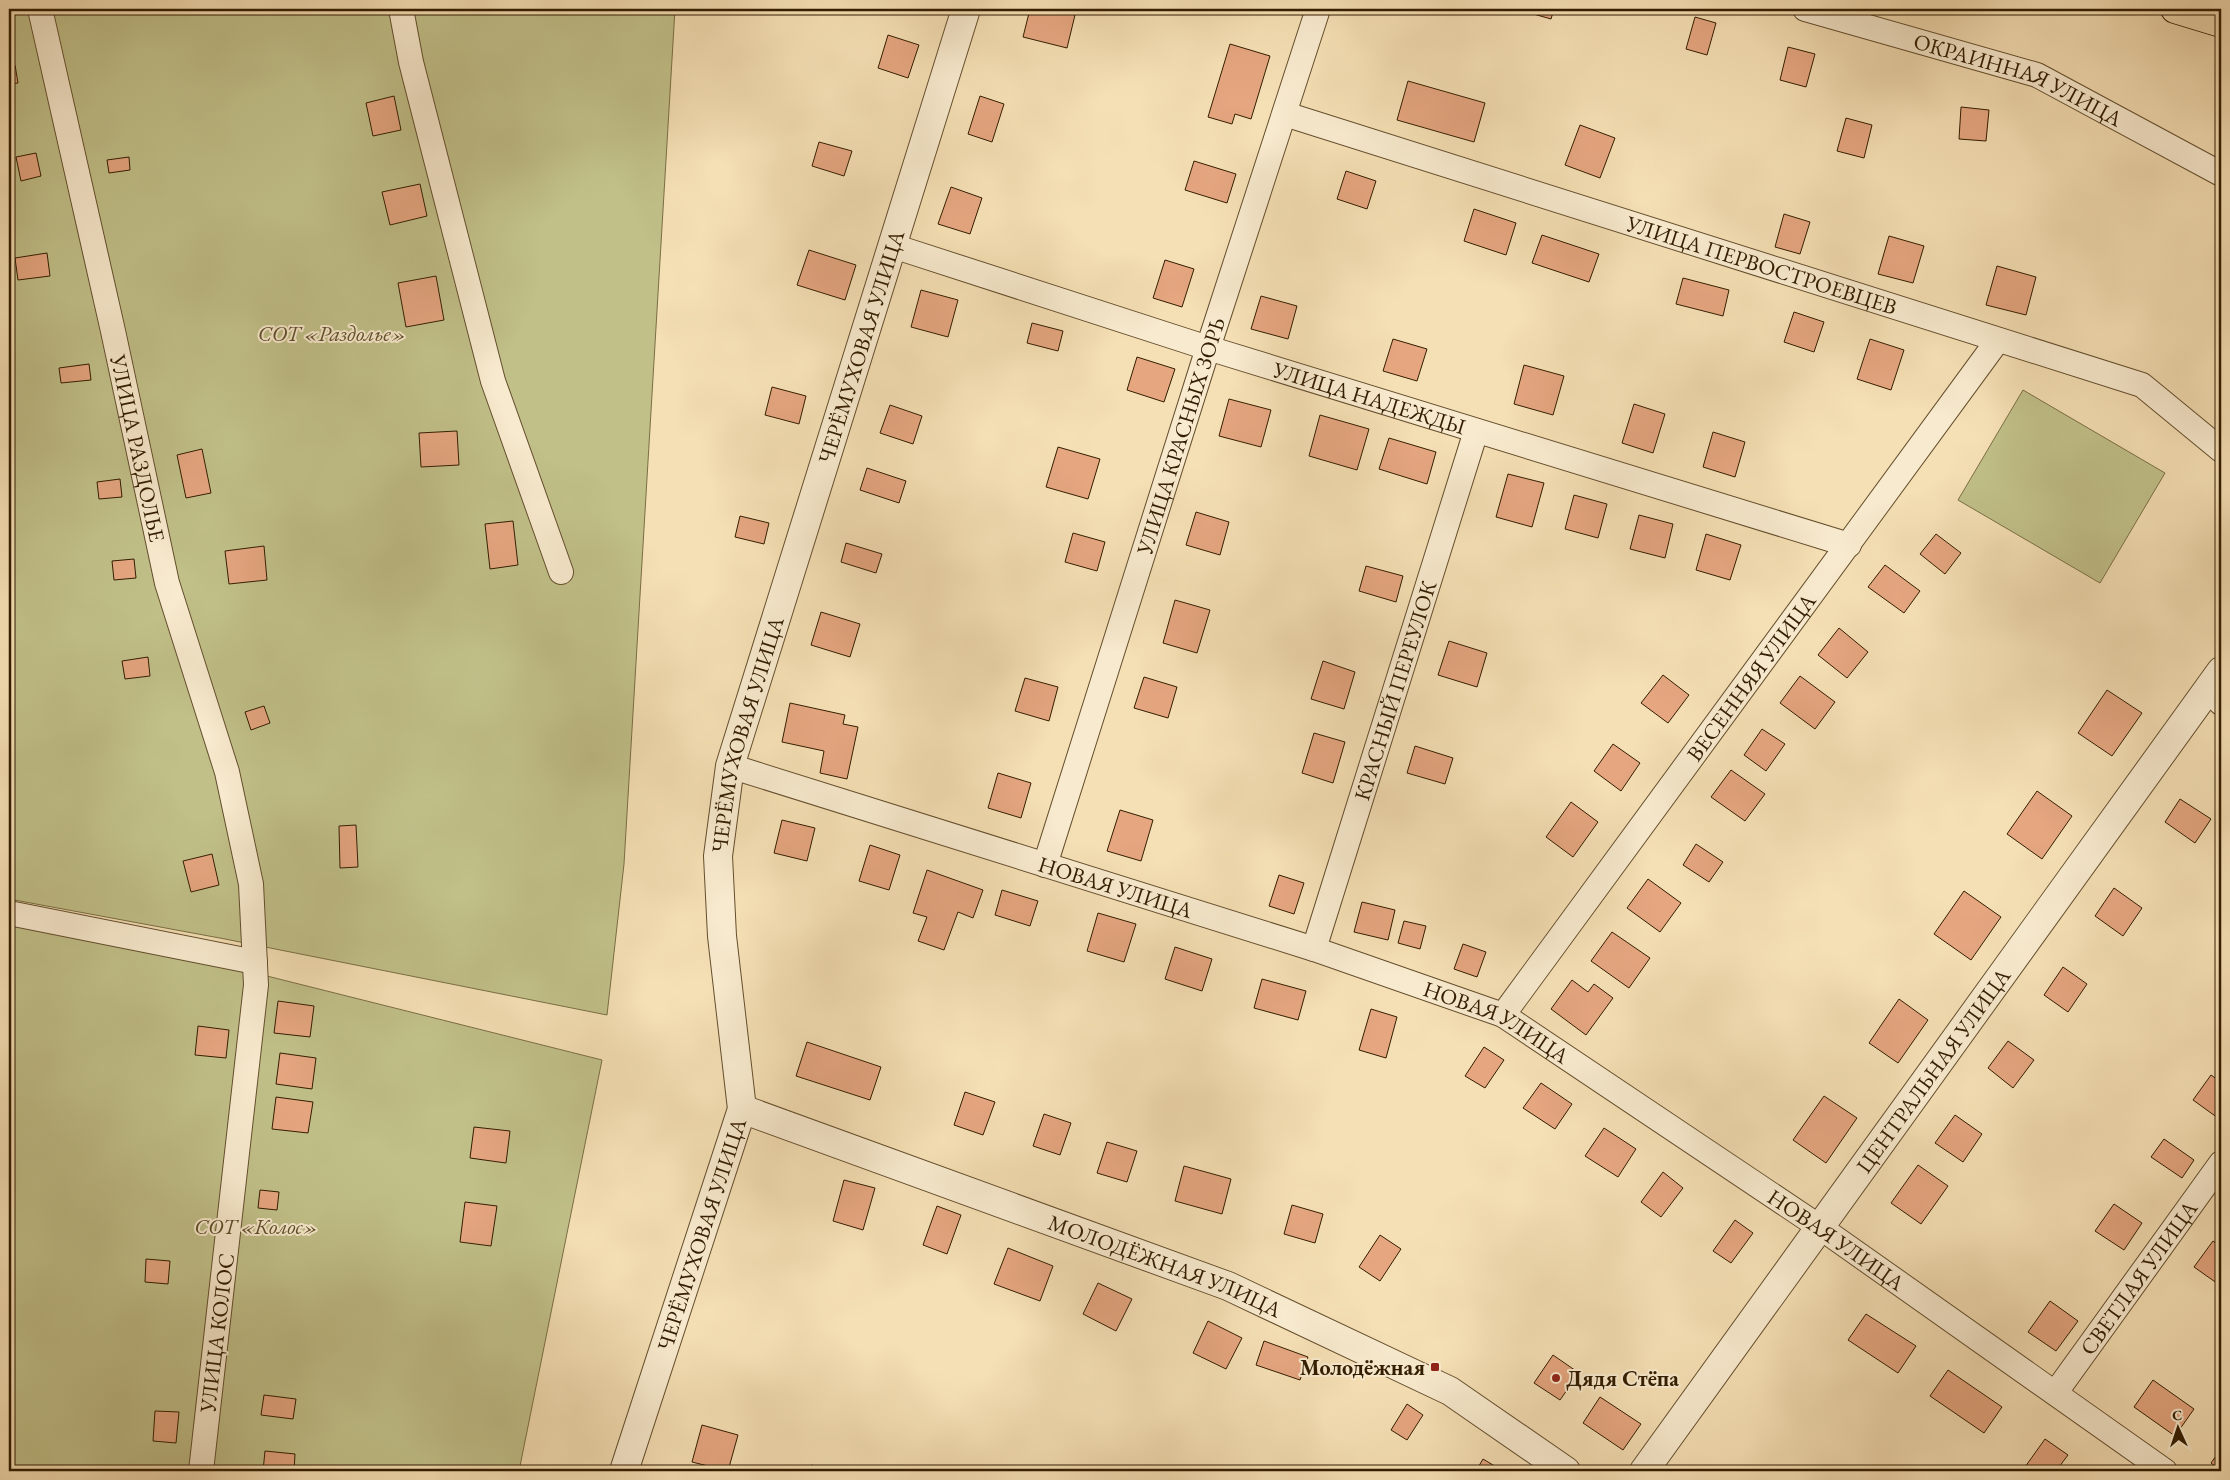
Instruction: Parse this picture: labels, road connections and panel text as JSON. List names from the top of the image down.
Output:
{
  "streets": {
    "street": [
      "ОКРАИННАЯ УЛИЦА",
      "УЛИЦА ПЕРВОСТРОЕВЦЕВ",
      "ЧЕРЁМУХОВАЯ УЛИЦА",
      "УЛИЦА НАДЕЖДЫ",
      "УЛИЦА КРАСНЫХ ЗОРЬ",
      "УЛИЦА РАЗДОЛЬЕ",
      "ВЕСЕННЯЯ УЛИЦА",
      "КРАСНЫЙ ПЕРЕУЛОК",
      "НОВАЯ УЛИЦА",
      "ЦЕНТРАЛЬНАЯ УЛИЦА",
      "МОЛОДЁЖНАЯ УЛИЦА",
      "СВЕТЛАЯ УЛИЦА",
      "УЛИЦА КОЛОС"
    ]
  },
  "crossings": [
    ["УЛИЦА ПЕРВОСТРОЕВЦЕВ", "УЛИЦА КРАСНЫХ ЗОРЬ"],
    ["УЛИЦА ПЕРВОСТРОЕВЦЕВ", "ВЕСЕННЯЯ УЛИЦА"],
    ["ЧЕРЁМУХОВАЯ УЛИЦА", "УЛИЦА НАДЕЖДЫ"],
    ["ЧЕРЁМУХОВАЯ УЛИЦА", "НОВАЯ УЛИЦА"],
    ["ЧЕРЁМУХОВАЯ УЛИЦА", "МОЛОДЁЖНАЯ УЛИЦА"],
    ["УЛИЦА НАДЕЖДЫ", "УЛИЦА КРАСНЫХ ЗОРЬ"],
    ["УЛИЦА НАДЕЖДЫ", "ВЕСЕННЯЯ УЛИЦА"],
    ["УЛИЦА НАДЕЖДЫ", "КРАСНЫЙ ПЕРЕУЛОК"],
    ["УЛИЦА КРАСНЫХ ЗОРЬ", "НОВАЯ УЛИЦА"],
    ["УЛИЦА РАЗДОЛЬЕ", "УЛИЦА КОЛОС"],
    ["ВЕСЕННЯЯ УЛИЦА", "НОВАЯ УЛИЦА"],
    ["КРАСНЫЙ ПЕРЕУЛОК", "НОВАЯ УЛИЦА"],
    ["НОВАЯ УЛИЦА", "ЦЕНТРАЛЬНАЯ УЛИЦА"],
    ["НОВАЯ УЛИЦА", "СВЕТЛАЯ УЛИЦА"]
  ],
  "parks": ["СОТ «Раздолье»", "СОТ «Колос»"],
  "places": {
    "transit": ["Молодёжная"],
    "other": ["Дядя Стёпа"]
  },
  "north": "top"
}
